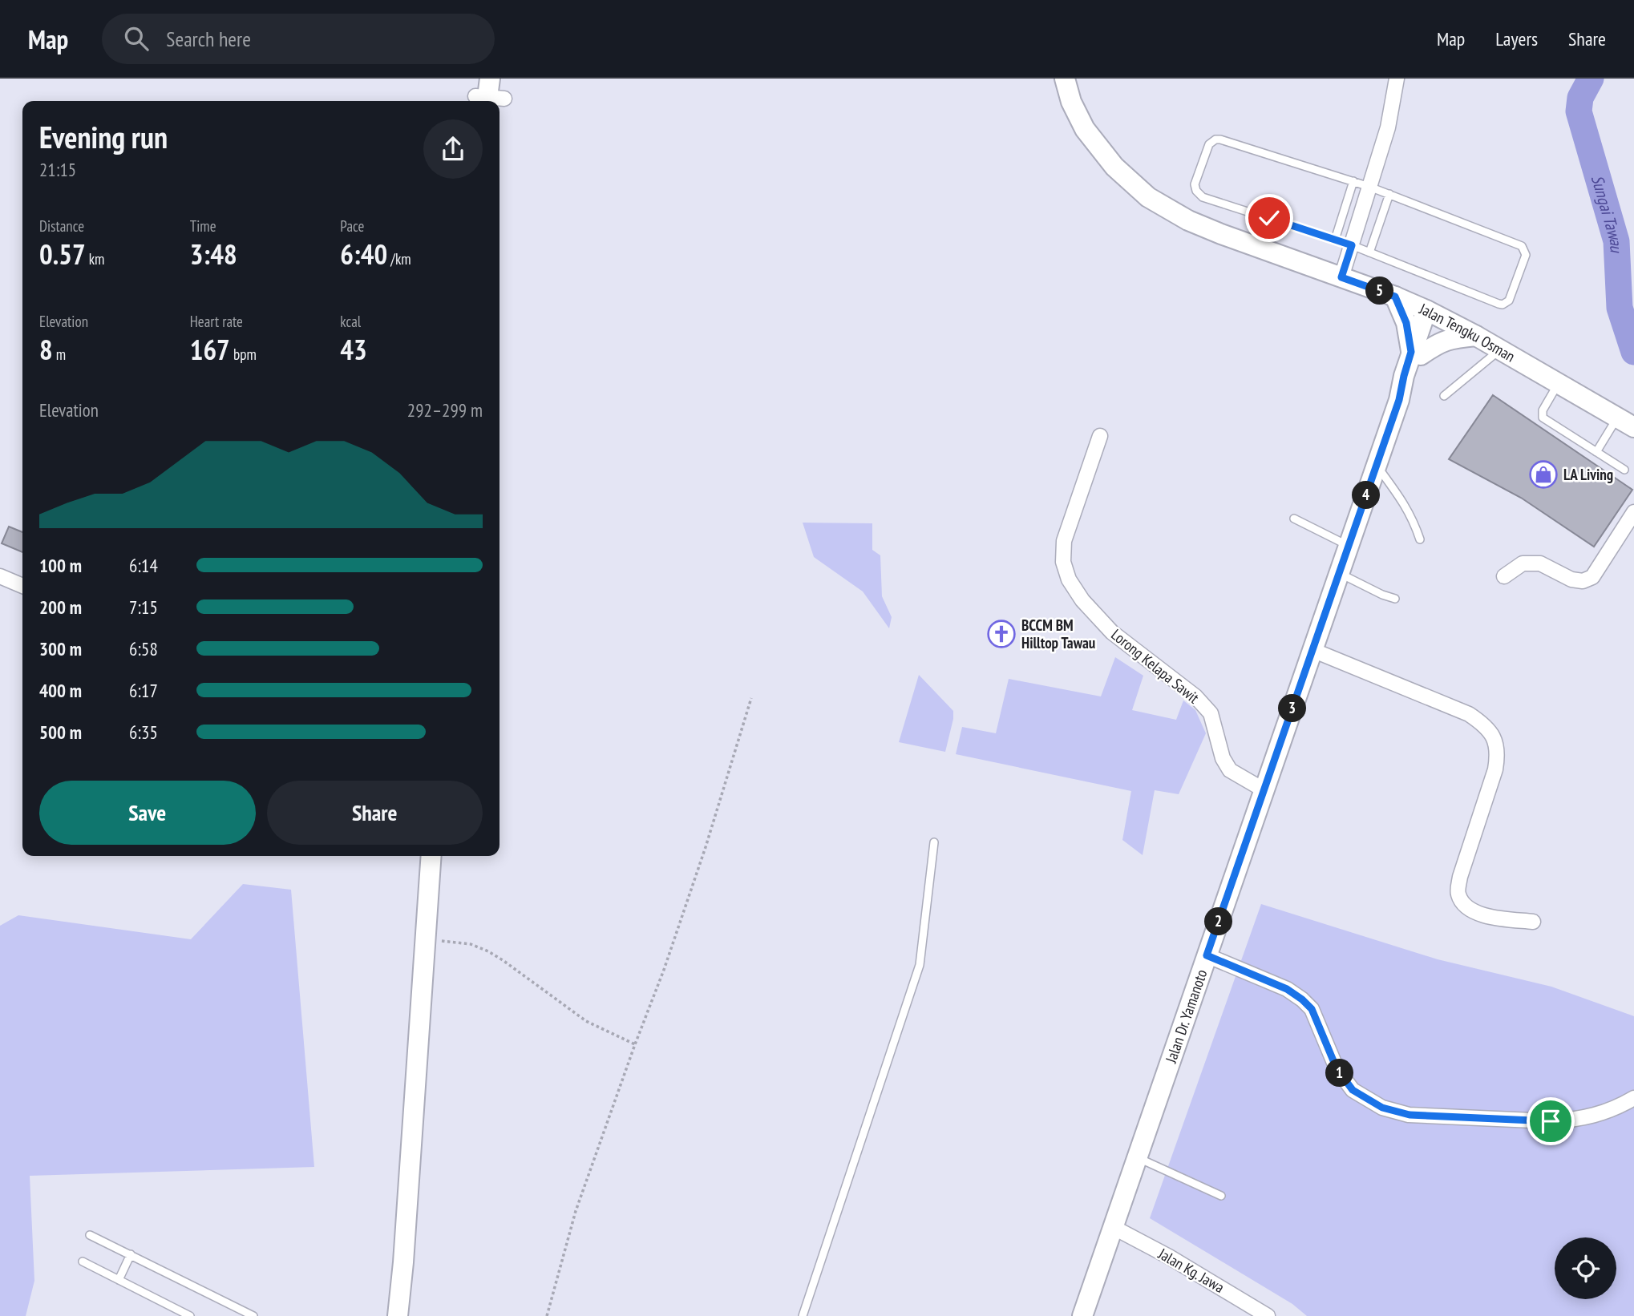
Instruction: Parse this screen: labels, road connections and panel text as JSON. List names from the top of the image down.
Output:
{
  "streets": {
    "main road": ["Jalan Tengku Osman", "Jalan Dr. Yamanoto"],
    "street": ["Lorong Kelapa Sawit", "Jalan Kg. Jawa"]
  },
  "crossings": [
    ["Jalan Tengku Osman", "Jalan Dr. Yamanoto"],
    ["Lorong Kelapa Sawit", "Jalan Dr. Yamanoto"],
    ["Jalan Dr. Yamanoto", "Jalan Kg. Jawa"]
  ],
  "water": ["Sungai Tawau"],
  "places": {
    "shop": ["LA Living"],
    "church": ["BCCM BM Hilltop Tawau"]
  },
  "page": {
    "header": "Map",
    "search": "Search here",
    "nav": ["Map", "Layers", "Share"],
    "heading": ["Evening run", "21:15"],
    "stats": [
      ["Distance", "0.57 km"],
      ["Time", "3:48"],
      ["Pace", "6:40 /km"],
      ["Elevation", "8 m"],
      ["Heart rate", "167 bpm"],
      ["kcal", "43"]
    ],
    "pins": [
      "5",
      "4",
      "3",
      "2",
      "1"
    ],
    "chart": ["Elevation", "292–299 m"],
    "list": [
      {
        "name": "100 m",
        "note": "6:14"
      },
      {
        "name": "200 m",
        "note": "7:15"
      },
      {
        "name": "300 m",
        "note": "6:58"
      },
      {
        "name": "400 m",
        "note": "6:17"
      },
      {
        "name": "500 m",
        "note": "6:35"
      }
    ],
    "buttons": ["Save", "Share"]
  }
}
